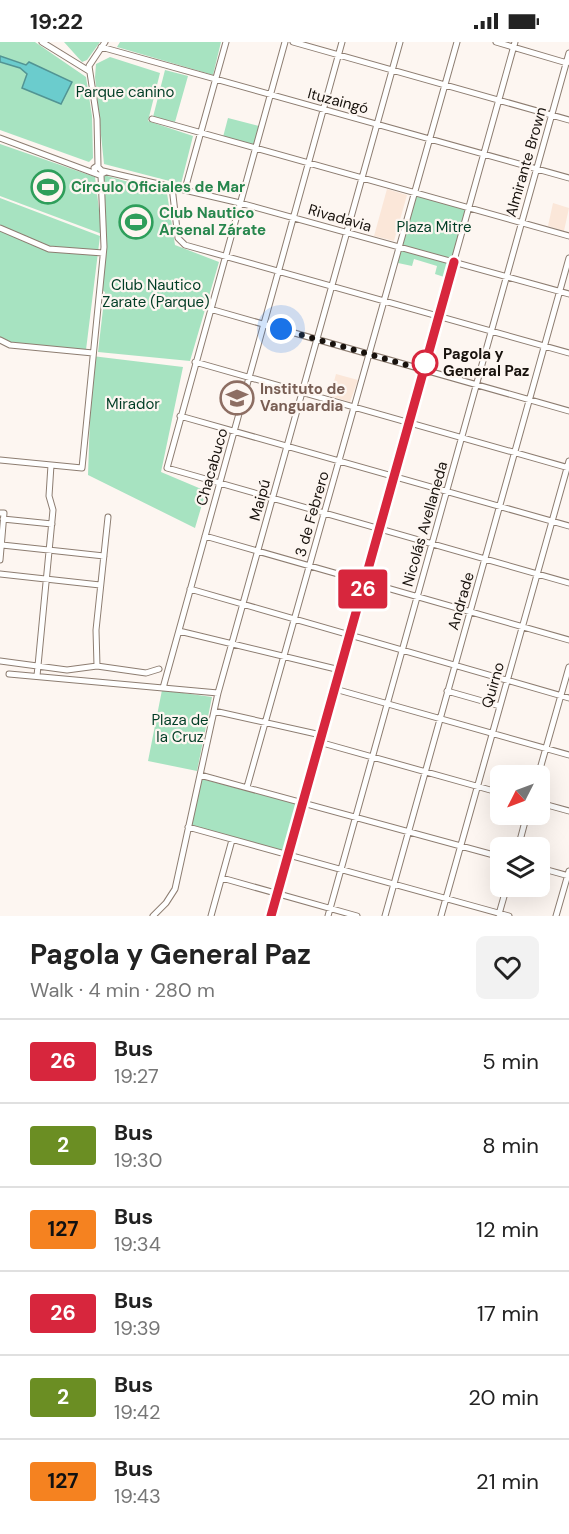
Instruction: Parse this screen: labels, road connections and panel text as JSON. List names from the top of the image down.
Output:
{
  "streets": {
    "street": [
      "Ituzaingó",
      "Almirante Brown",
      "Rivadavia",
      "Chacabuco",
      "Maipú",
      "3 de Febrero",
      "Nicolás Avellaneda",
      "Andrade",
      "Quirno"
    ]
  },
  "crossings": [
    ["Ituzaingó", "Almirante Brown"],
    ["Ituzaingó", "Chacabuco"],
    ["Ituzaingó", "Maipú"],
    ["Ituzaingó", "3 de Febrero"],
    ["Almirante Brown", "Rivadavia"],
    ["Almirante Brown", "Nicolás Avellaneda"],
    ["Rivadavia", "Chacabuco"],
    ["Rivadavia", "Maipú"],
    ["Rivadavia", "3 de Febrero"],
    ["Rivadavia", "Nicolás Avellaneda"],
    ["Rivadavia", "Andrade"]
  ],
  "parks": [
    "Parque canino",
    "Plaza Mitre",
    "Club Nautico Zarate (Parque)",
    "Mirador",
    "Plaza de la Cruz"
  ],
  "places": {
    "sports": ["Círculo Oficiales de Mar", "Club Nautico Arsenal Zárate"],
    "other": ["Pagola y General Paz"],
    "school or university": ["Instituto de Vanguardia"]
  },
  "lines": ["bus line 26"],
  "north": "bottom left",
  "page": {
    "status": "19:22",
    "on_map": "26",
    "heading": ["Pagola y General Paz", "Walk · 4 min · 280 m"],
    "list": [
      {
        "mark": "26",
        "name": "Bus",
        "note": "19:27",
        "value": "5 min"
      },
      {
        "mark": "2",
        "name": "Bus",
        "note": "19:30",
        "value": "8 min"
      },
      {
        "mark": "127",
        "name": "Bus",
        "note": "19:34",
        "value": "12 min"
      },
      {
        "mark": "26",
        "name": "Bus",
        "note": "19:39",
        "value": "17 min"
      },
      {
        "mark": "2",
        "name": "Bus",
        "note": "19:42",
        "value": "20 min"
      },
      {
        "mark": "127",
        "name": "Bus",
        "note": "19:43",
        "value": "21 min"
      }
    ]
  }
}
